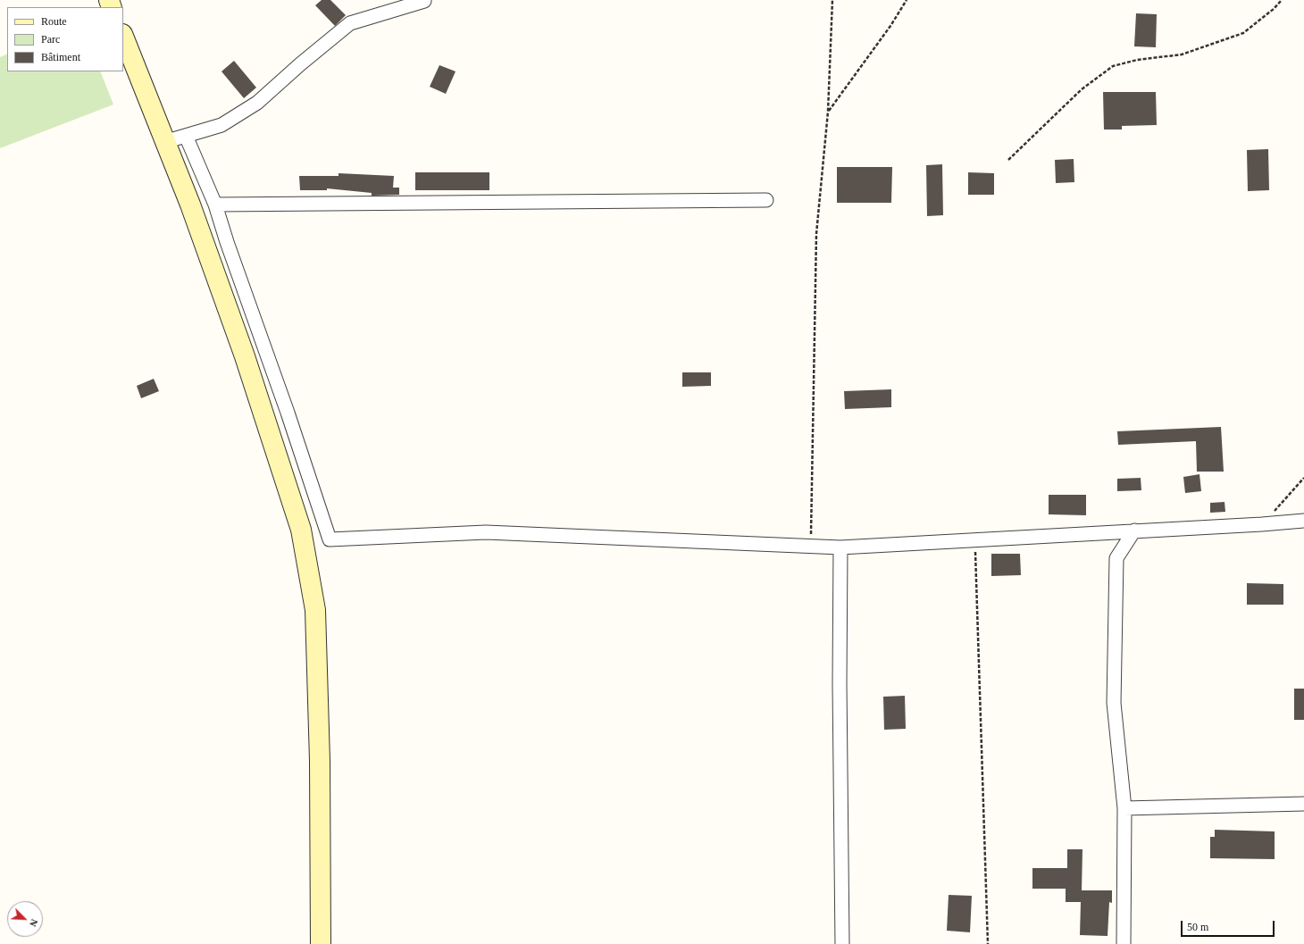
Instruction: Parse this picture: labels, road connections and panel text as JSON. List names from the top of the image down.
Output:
{
  "legend": ["Route", "Parc", "Bâtiment"],
  "scale_bar": "50 m",
  "north": "bottom right"
}
